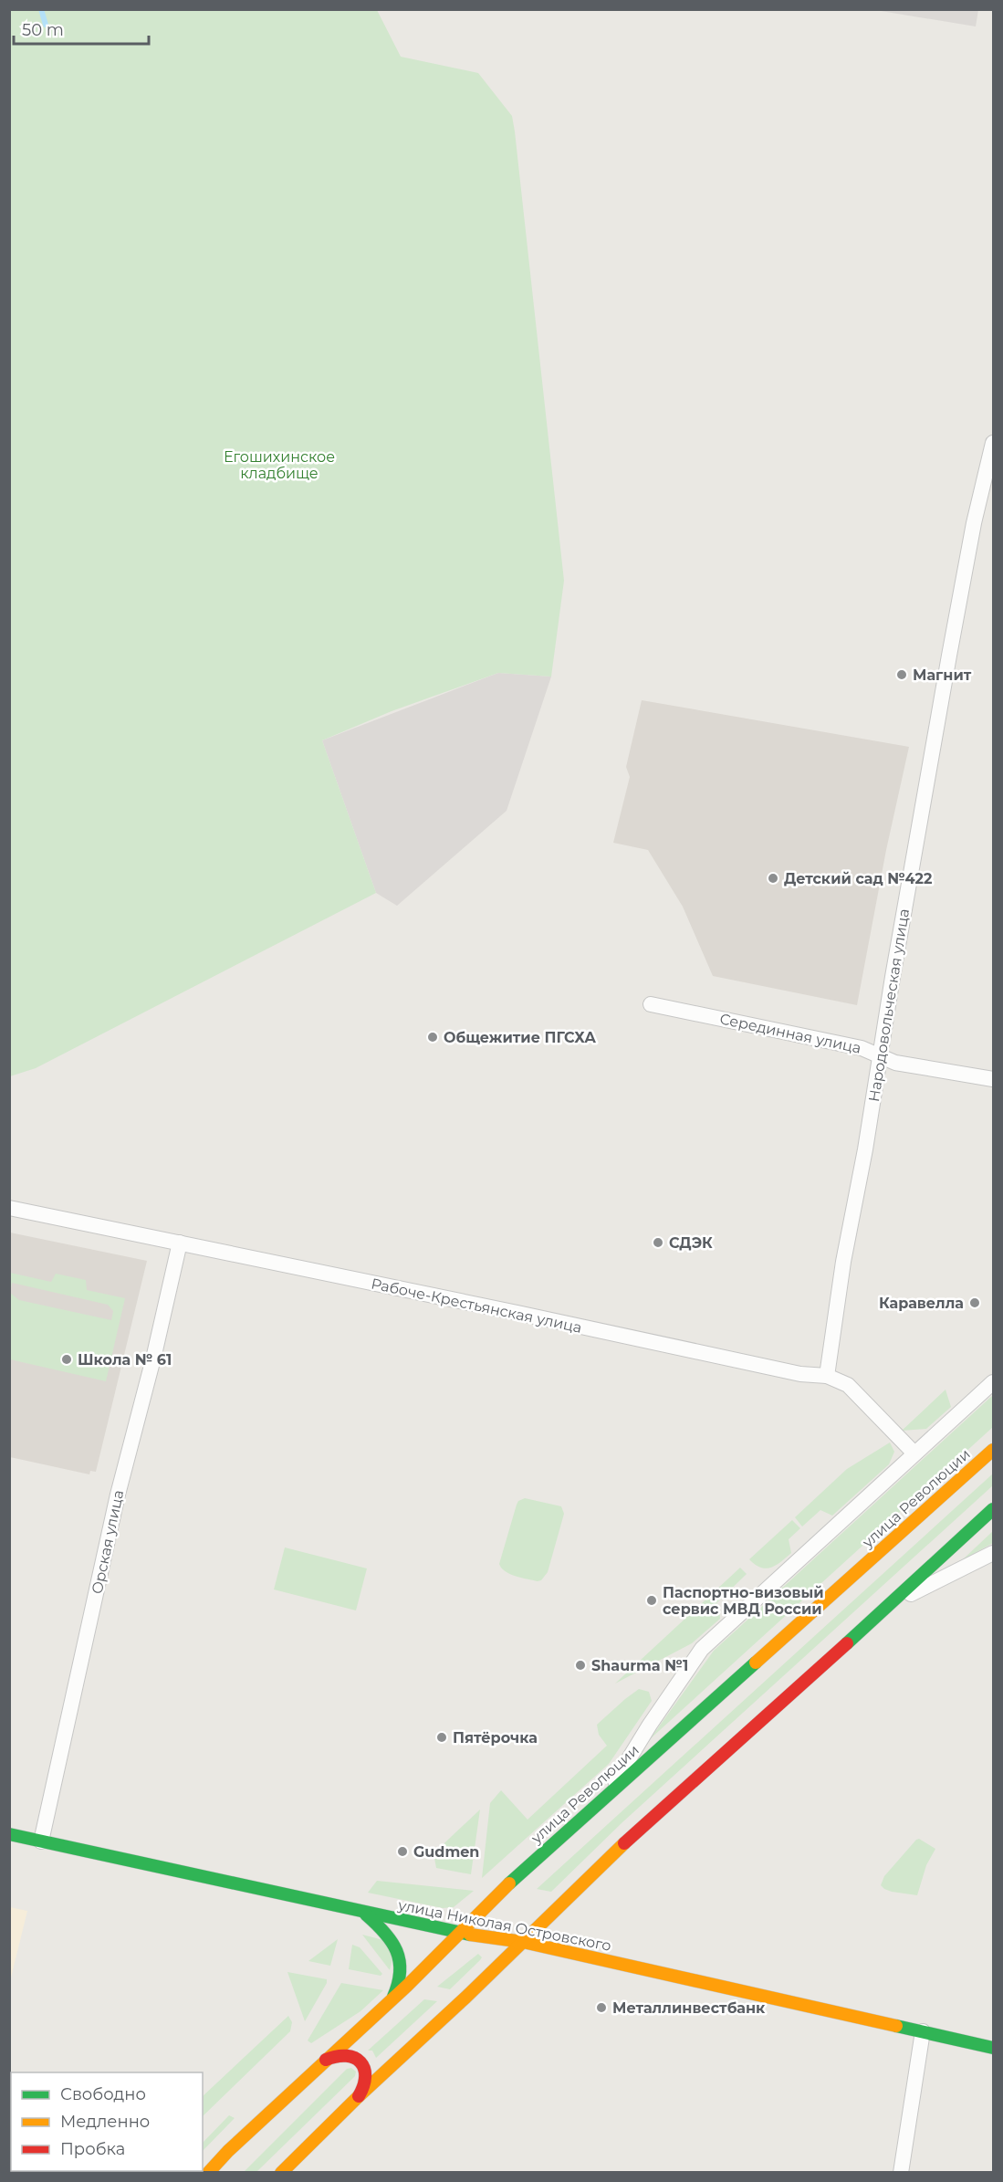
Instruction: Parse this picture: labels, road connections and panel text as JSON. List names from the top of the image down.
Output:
{
  "streets": {
    "main road": ["улица Революции", "улица Николая Островского"],
    "street": [
      "Народовольческая улица",
      "Серединная улица",
      "Рабоче-Крестьянская улица",
      "Орская улица"
    ]
  },
  "crossings": [
    ["Народовольческая улица", "Серединная улица"],
    ["Народовольческая улица", "Рабоче-Крестьянская улица"],
    ["Рабоче-Крестьянская улица", "Орская улица"],
    ["улица Революции", "улица Николая Островского"],
    ["Орская улица", "улица Николая Островского"]
  ],
  "parks": ["Егошихинское кладбище"],
  "places": [
    "Магнит",
    "Детский сад №422",
    "Общежитие ПГСХА",
    "СДЭК",
    "Каравелла",
    "Школа № 61",
    "Паспортно-визовый сервис МВД России",
    "Shaurma №1",
    "Пятёрочка",
    "Gudmen",
    "Металлинвестбанк"
  ],
  "legend": ["Свободно", "Медленно", "Пробка"],
  "scale_bar": "50 m"
}
